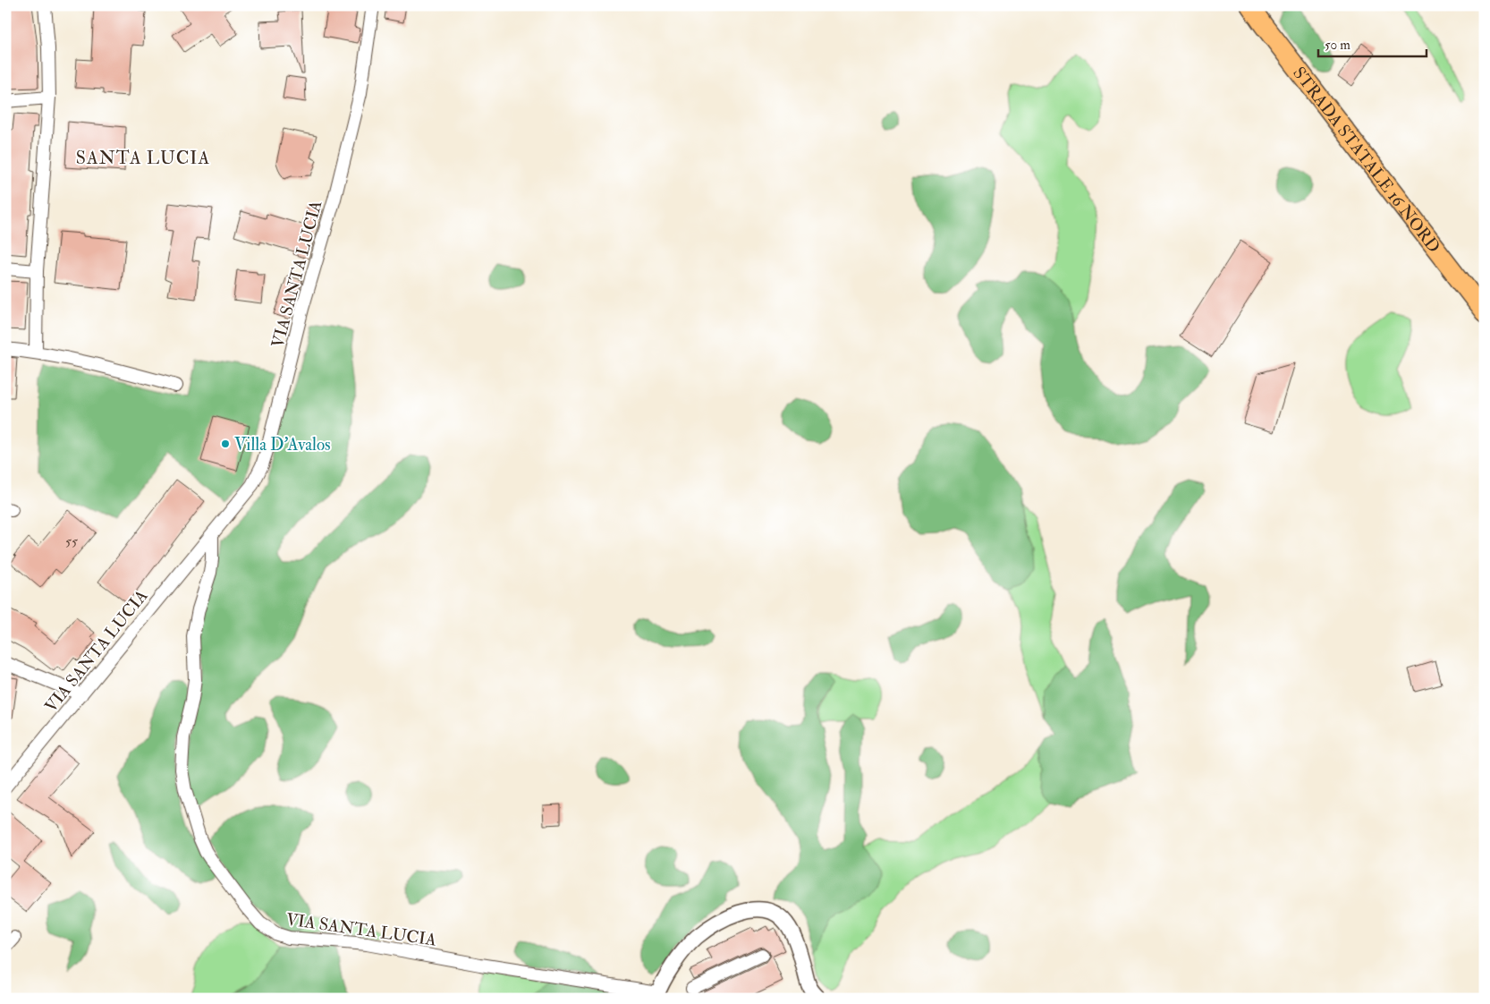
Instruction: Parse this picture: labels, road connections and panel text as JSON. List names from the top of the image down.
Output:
{
  "streets": {
    "main road": ["STRADA STATALE 16 NORD"],
    "street": ["VIA SANTA LUCIA"]
  },
  "districts": ["SANTA LUCIA"],
  "places": ["Villa D'Avalos"],
  "house_numbers": ["55"],
  "scale_bar": "50 m"
}
